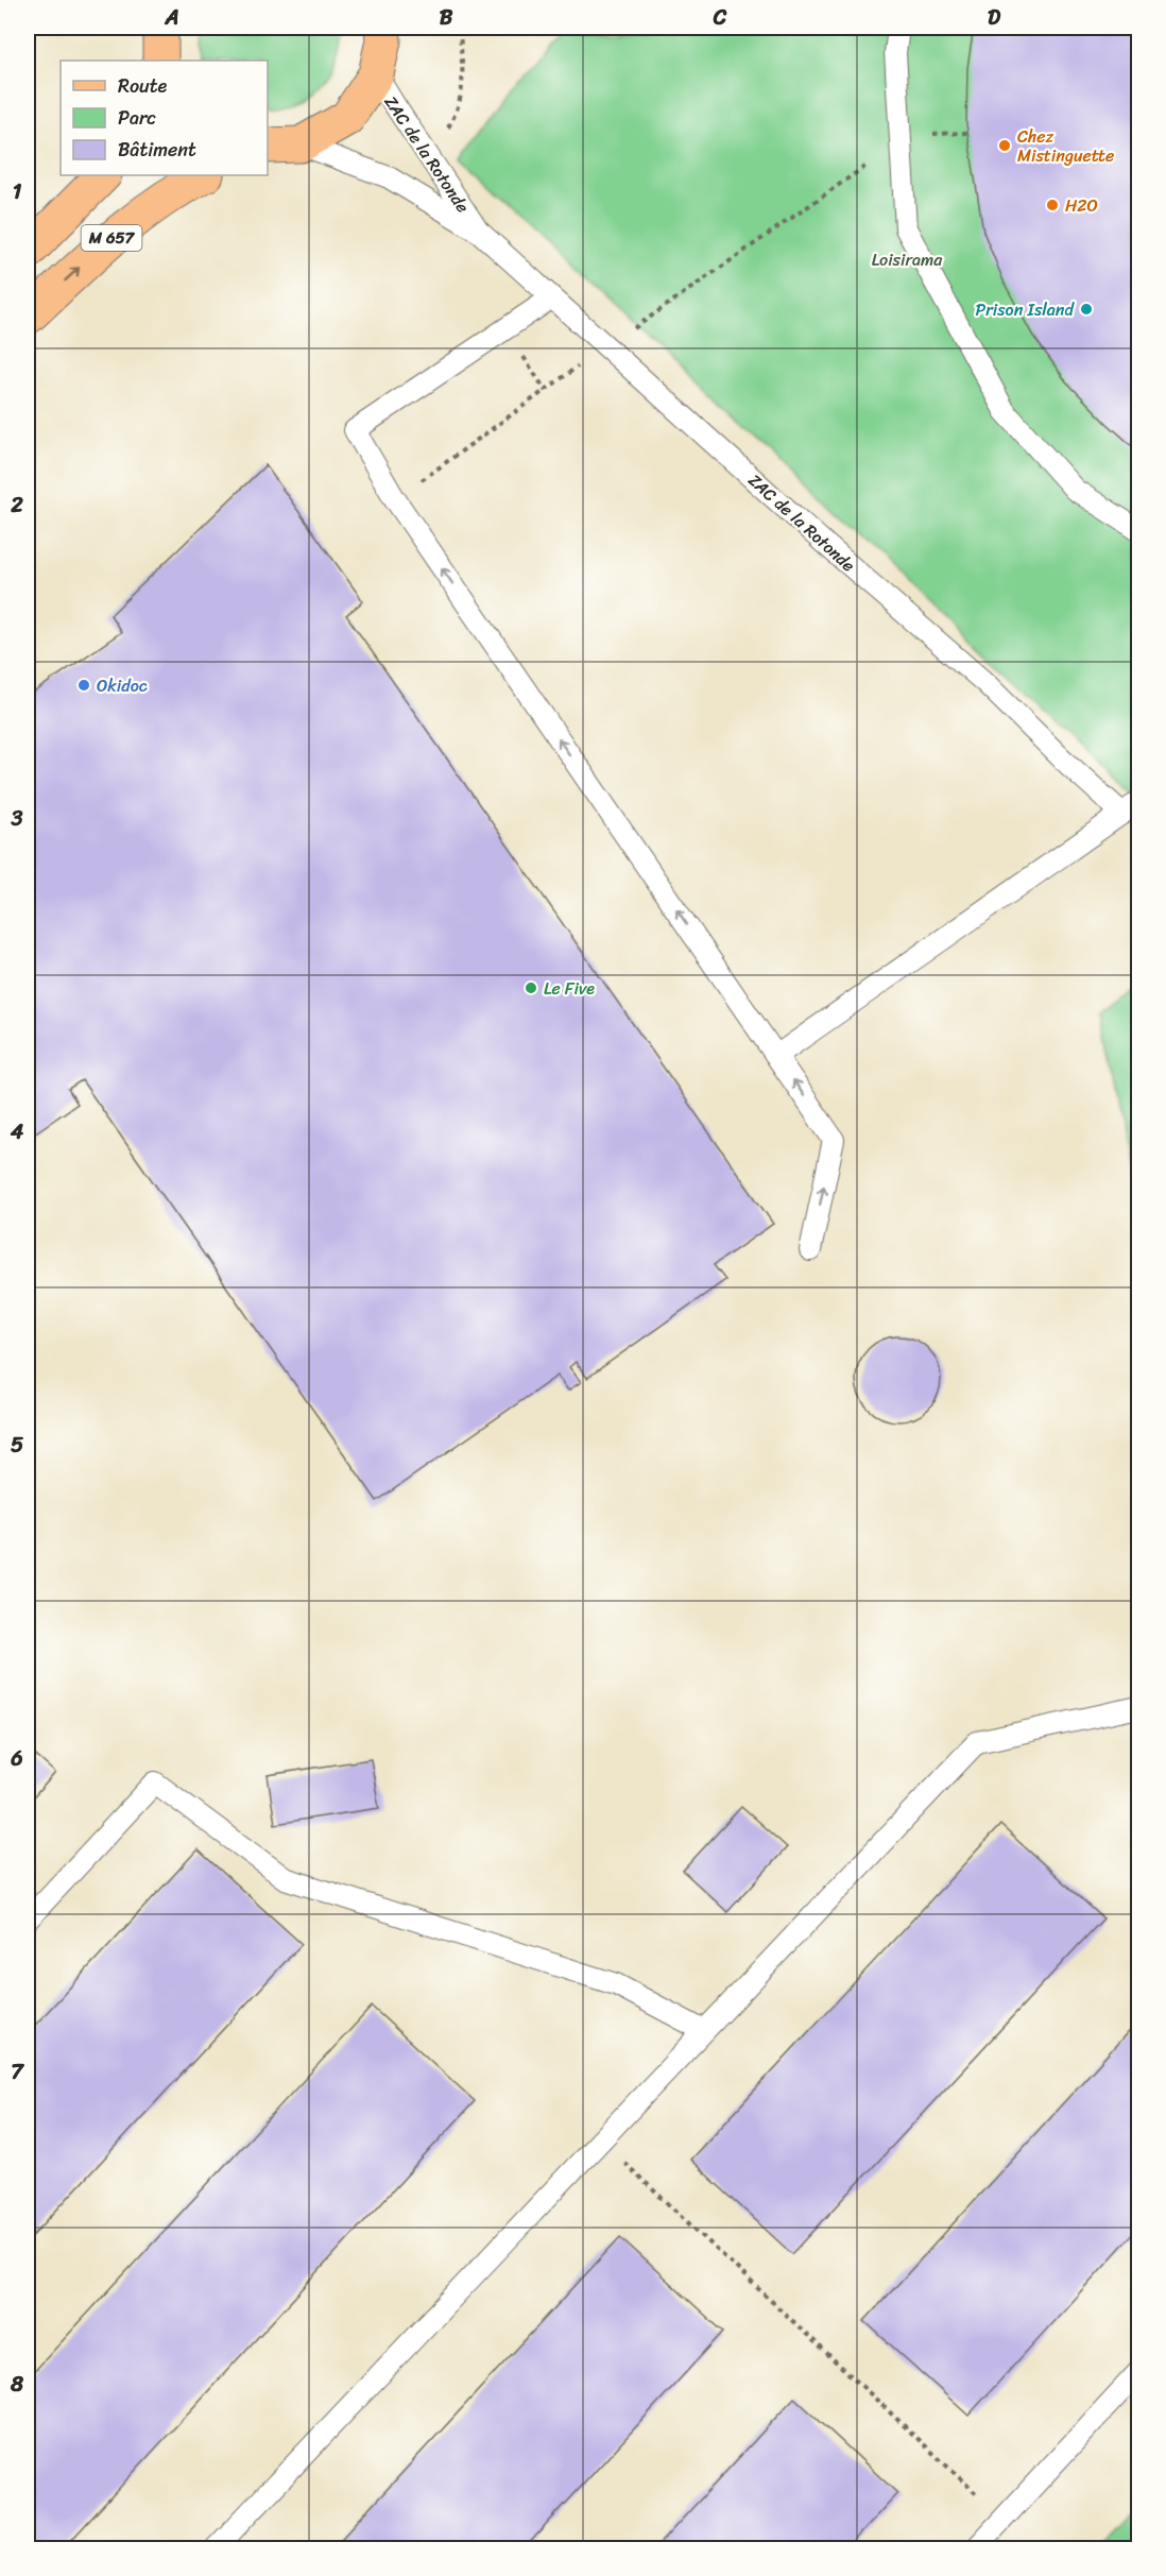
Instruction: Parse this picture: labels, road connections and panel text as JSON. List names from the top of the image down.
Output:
{
  "streets": {
    "main road": ["M 657"],
    "lane": ["ZAC de la Rotonde"]
  },
  "parks": ["Loisirama"],
  "places": [
    "Chez Mistinguette",
    "H2O",
    "Prison Island",
    "Okidoc",
    "Le Five"
  ],
  "legend": ["Route", "Parc", "Bâtiment"],
  "grid": {
    "columns": [
      "A",
      "B",
      "C",
      "D"
    ],
    "rows": [
      "1",
      "2",
      "3",
      "4",
      "5",
      "6",
      "7",
      "8"
    ]
  }
}
